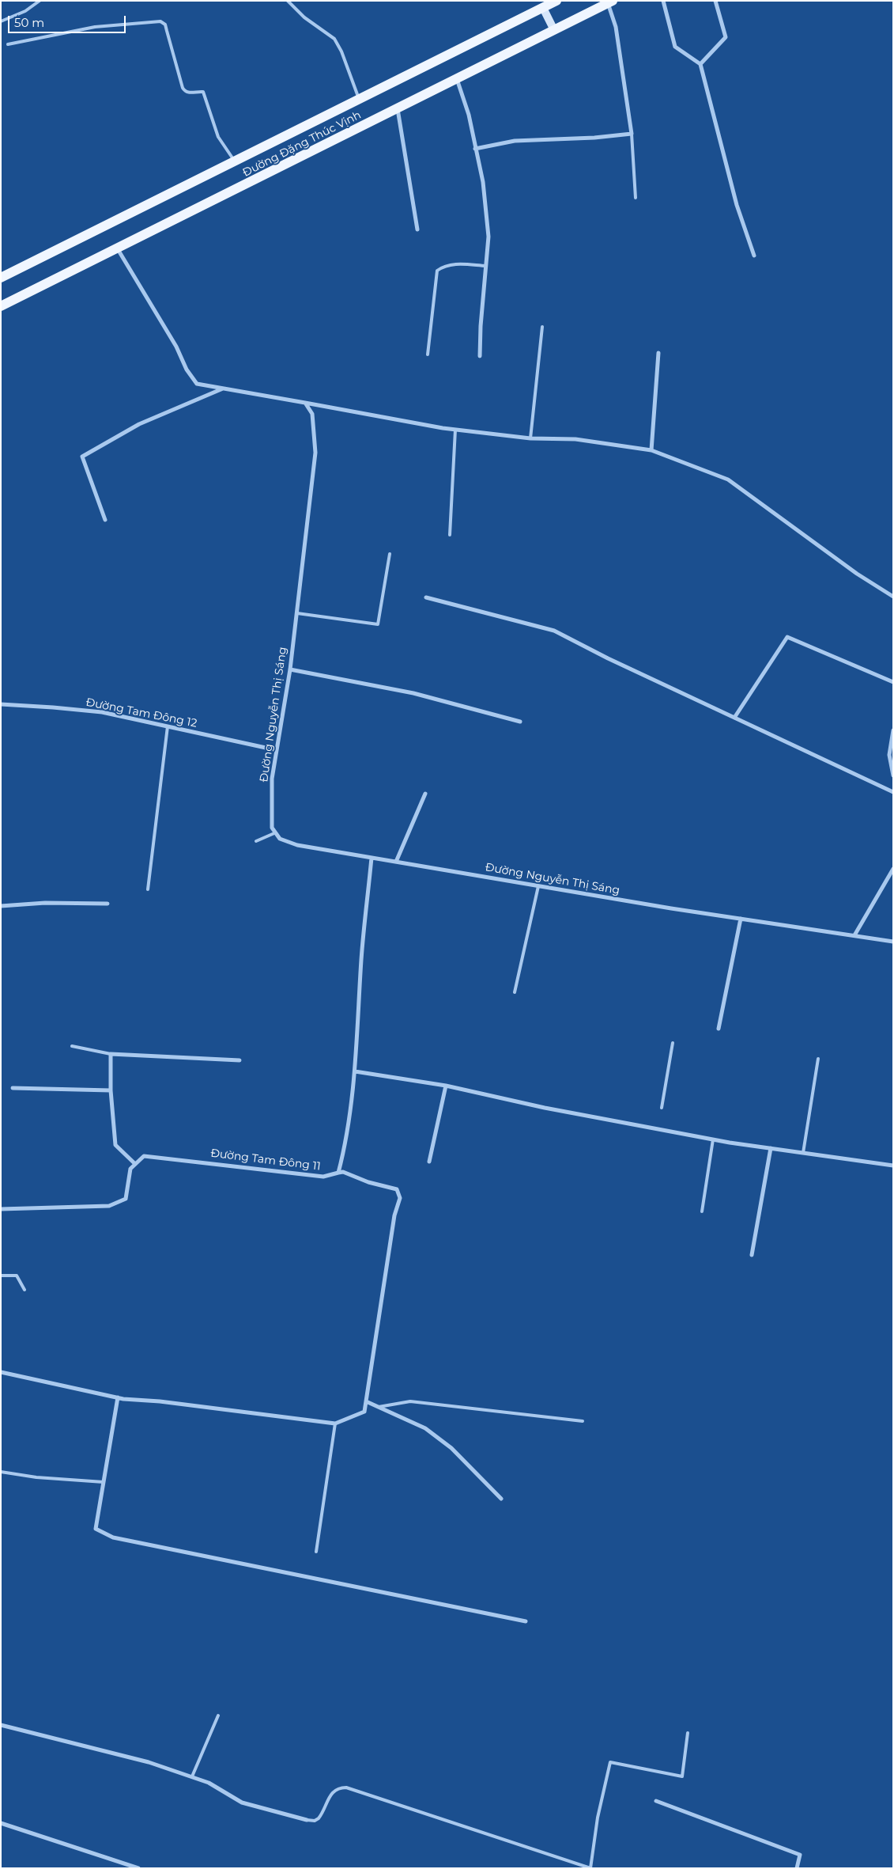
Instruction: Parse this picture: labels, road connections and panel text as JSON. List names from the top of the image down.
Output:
{
  "streets": {
    "main road": ["Đường Đặng Thúc Vịnh"],
    "street": ["Đường Tam Đông 12", "Đường Nguyễn Thị Sáng", "Đường Tam Đông 11"]
  },
  "crossings": [
    ["Đường Tam Đông 12", "Đường Nguyễn Thị Sáng"]
  ],
  "scale_bar": "50 m"
}
